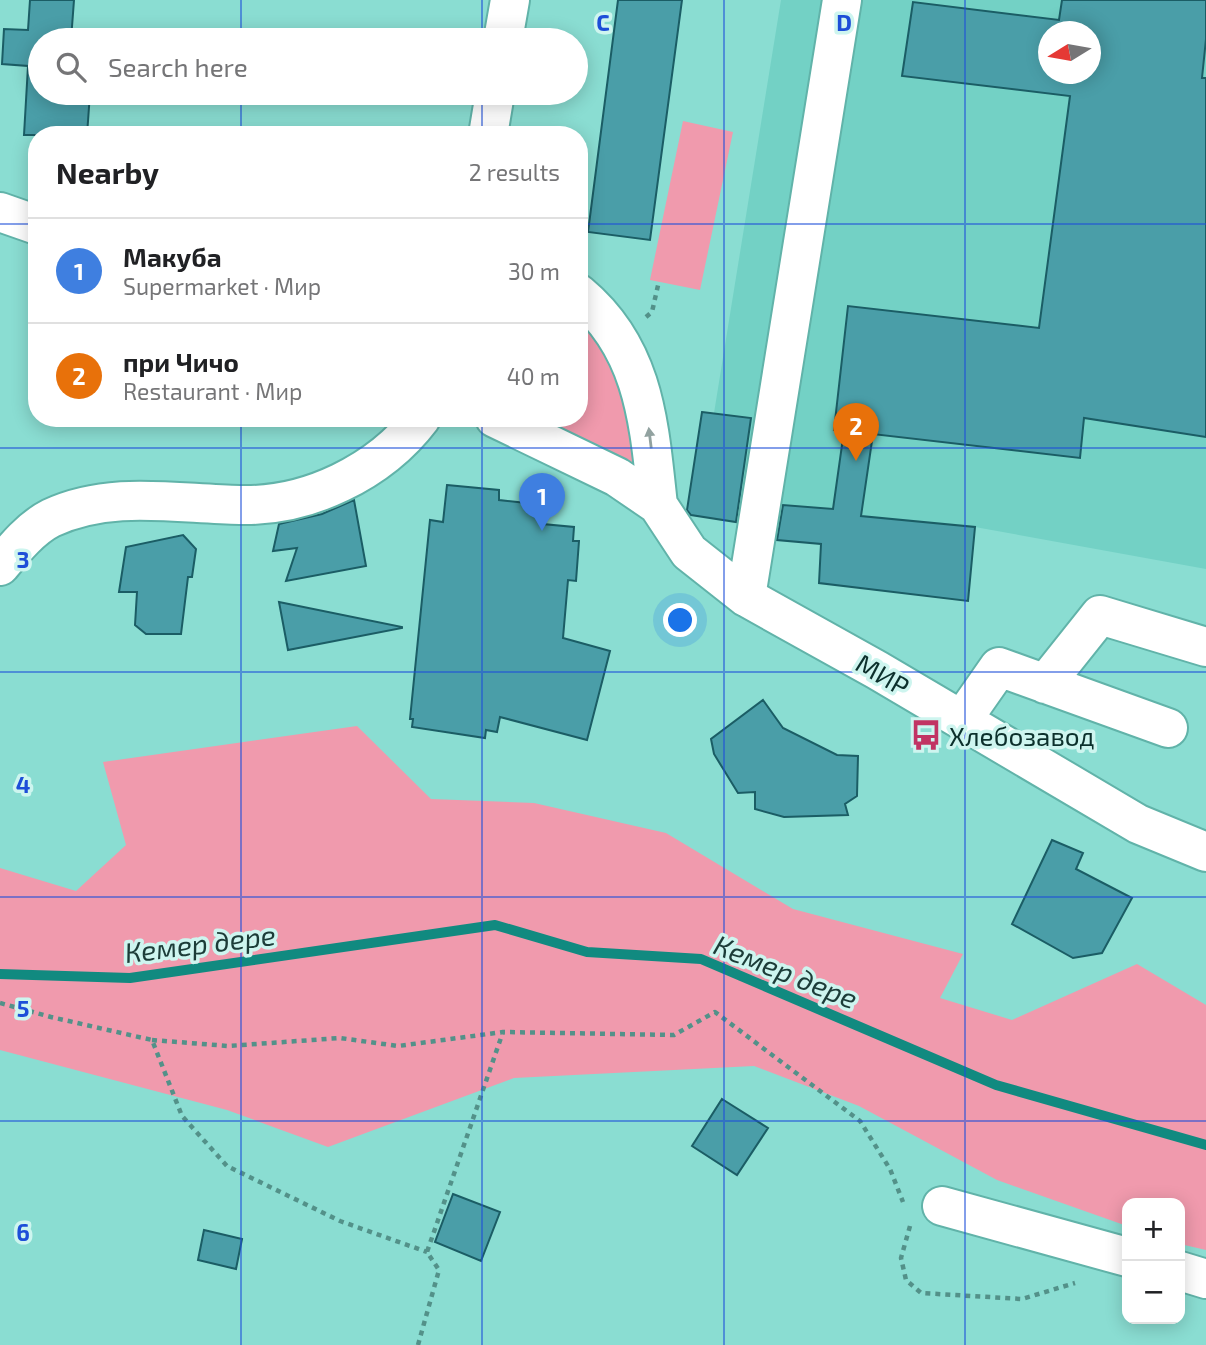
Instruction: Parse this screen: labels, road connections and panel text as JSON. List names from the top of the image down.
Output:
{
  "streets": {
    "street": ["МИР"]
  },
  "water": ["Кемер дере"],
  "places": {
    "bus stop": ["Хлебозавод"]
  },
  "north": "left",
  "page": {
    "search": "Search here",
    "heading": ["Nearby", "2 results"],
    "list": [
      {
        "mark": "1",
        "name": "Макуба",
        "note": "Supermarket · Мир",
        "value": "30 m"
      },
      {
        "mark": "2",
        "name": "при Чичо",
        "note": "Restaurant · Мир",
        "value": "40 m"
      }
    ],
    "pins": ["2", "1"],
    "map_buttons": ["+", "−"]
  },
  "grid": {
    "columns": ["C", "D"],
    "rows": [
      "3",
      "4",
      "5",
      "6"
    ]
  }
}
